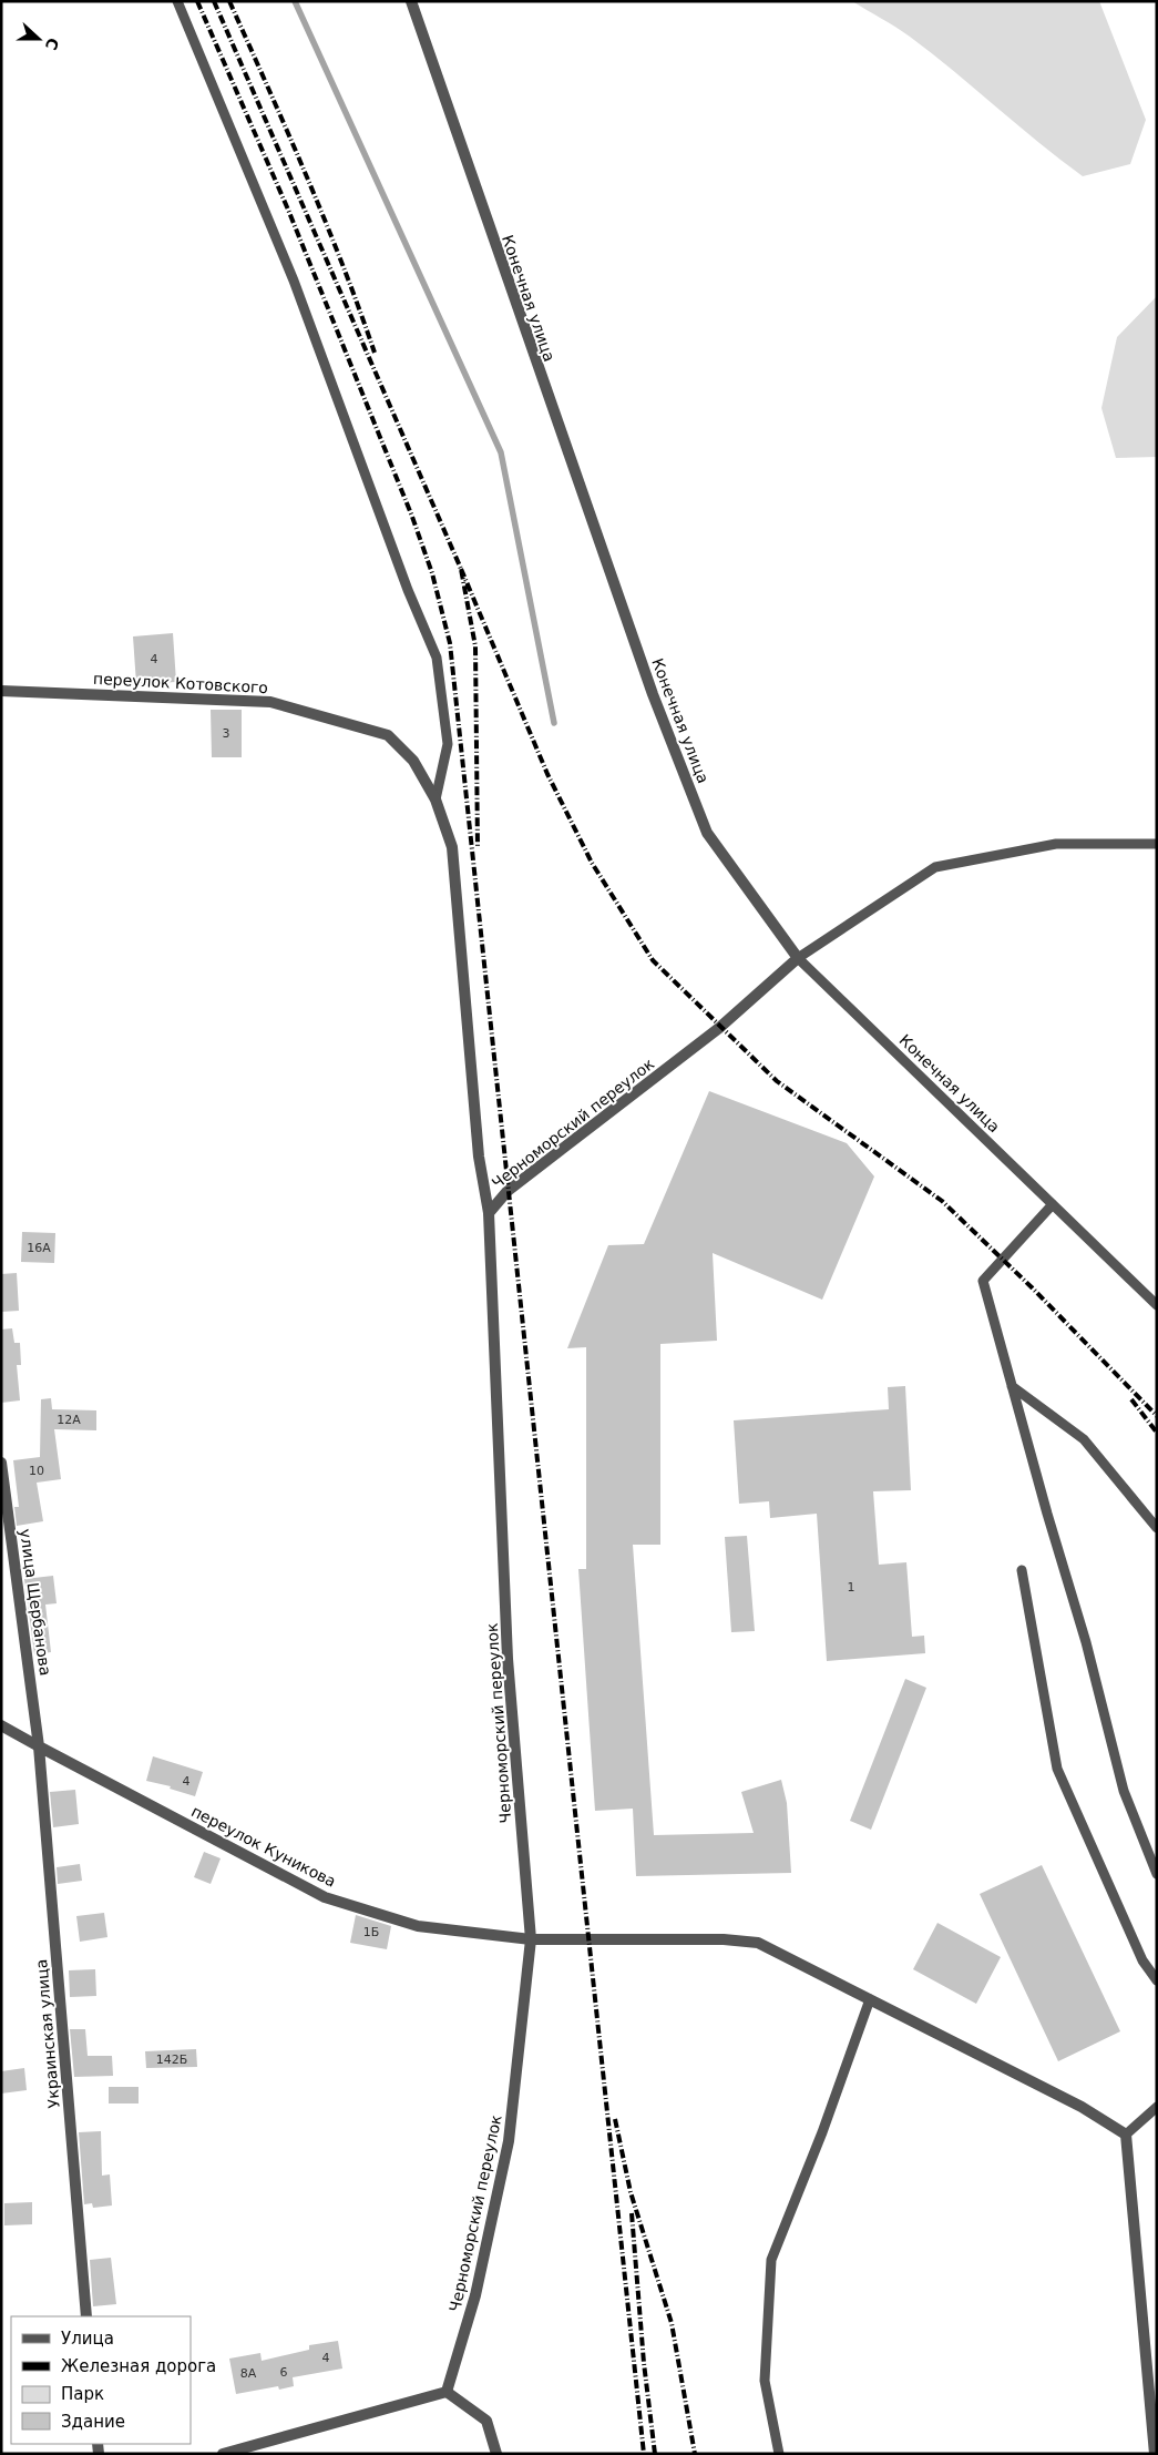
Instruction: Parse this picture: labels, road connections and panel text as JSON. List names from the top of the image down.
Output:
{
  "streets": {
    "street": [
      "Конечная улица",
      "переулок Котовского",
      "Черноморский переулок",
      "улица Щербанова",
      "переулок Куникова",
      "Украинская улица"
    ]
  },
  "crossings": [
    ["Конечная улица", "Черноморский переулок"],
    ["Черноморский переулок", "переулок Куникова"],
    ["улица Щербанова", "переулок Куникова"],
    ["улица Щербанова", "Украинская улица"],
    ["переулок Куникова", "Украинская улица"]
  ],
  "house_numbers": [
    "4",
    "3",
    "16А",
    "12А",
    "10",
    "1",
    "4",
    "1Б",
    "142Б",
    "4",
    "6",
    "8А"
  ],
  "legend": [
    "Улица",
    "Железная дорога",
    "Парк",
    "Здание"
  ],
  "north": "right"
}
